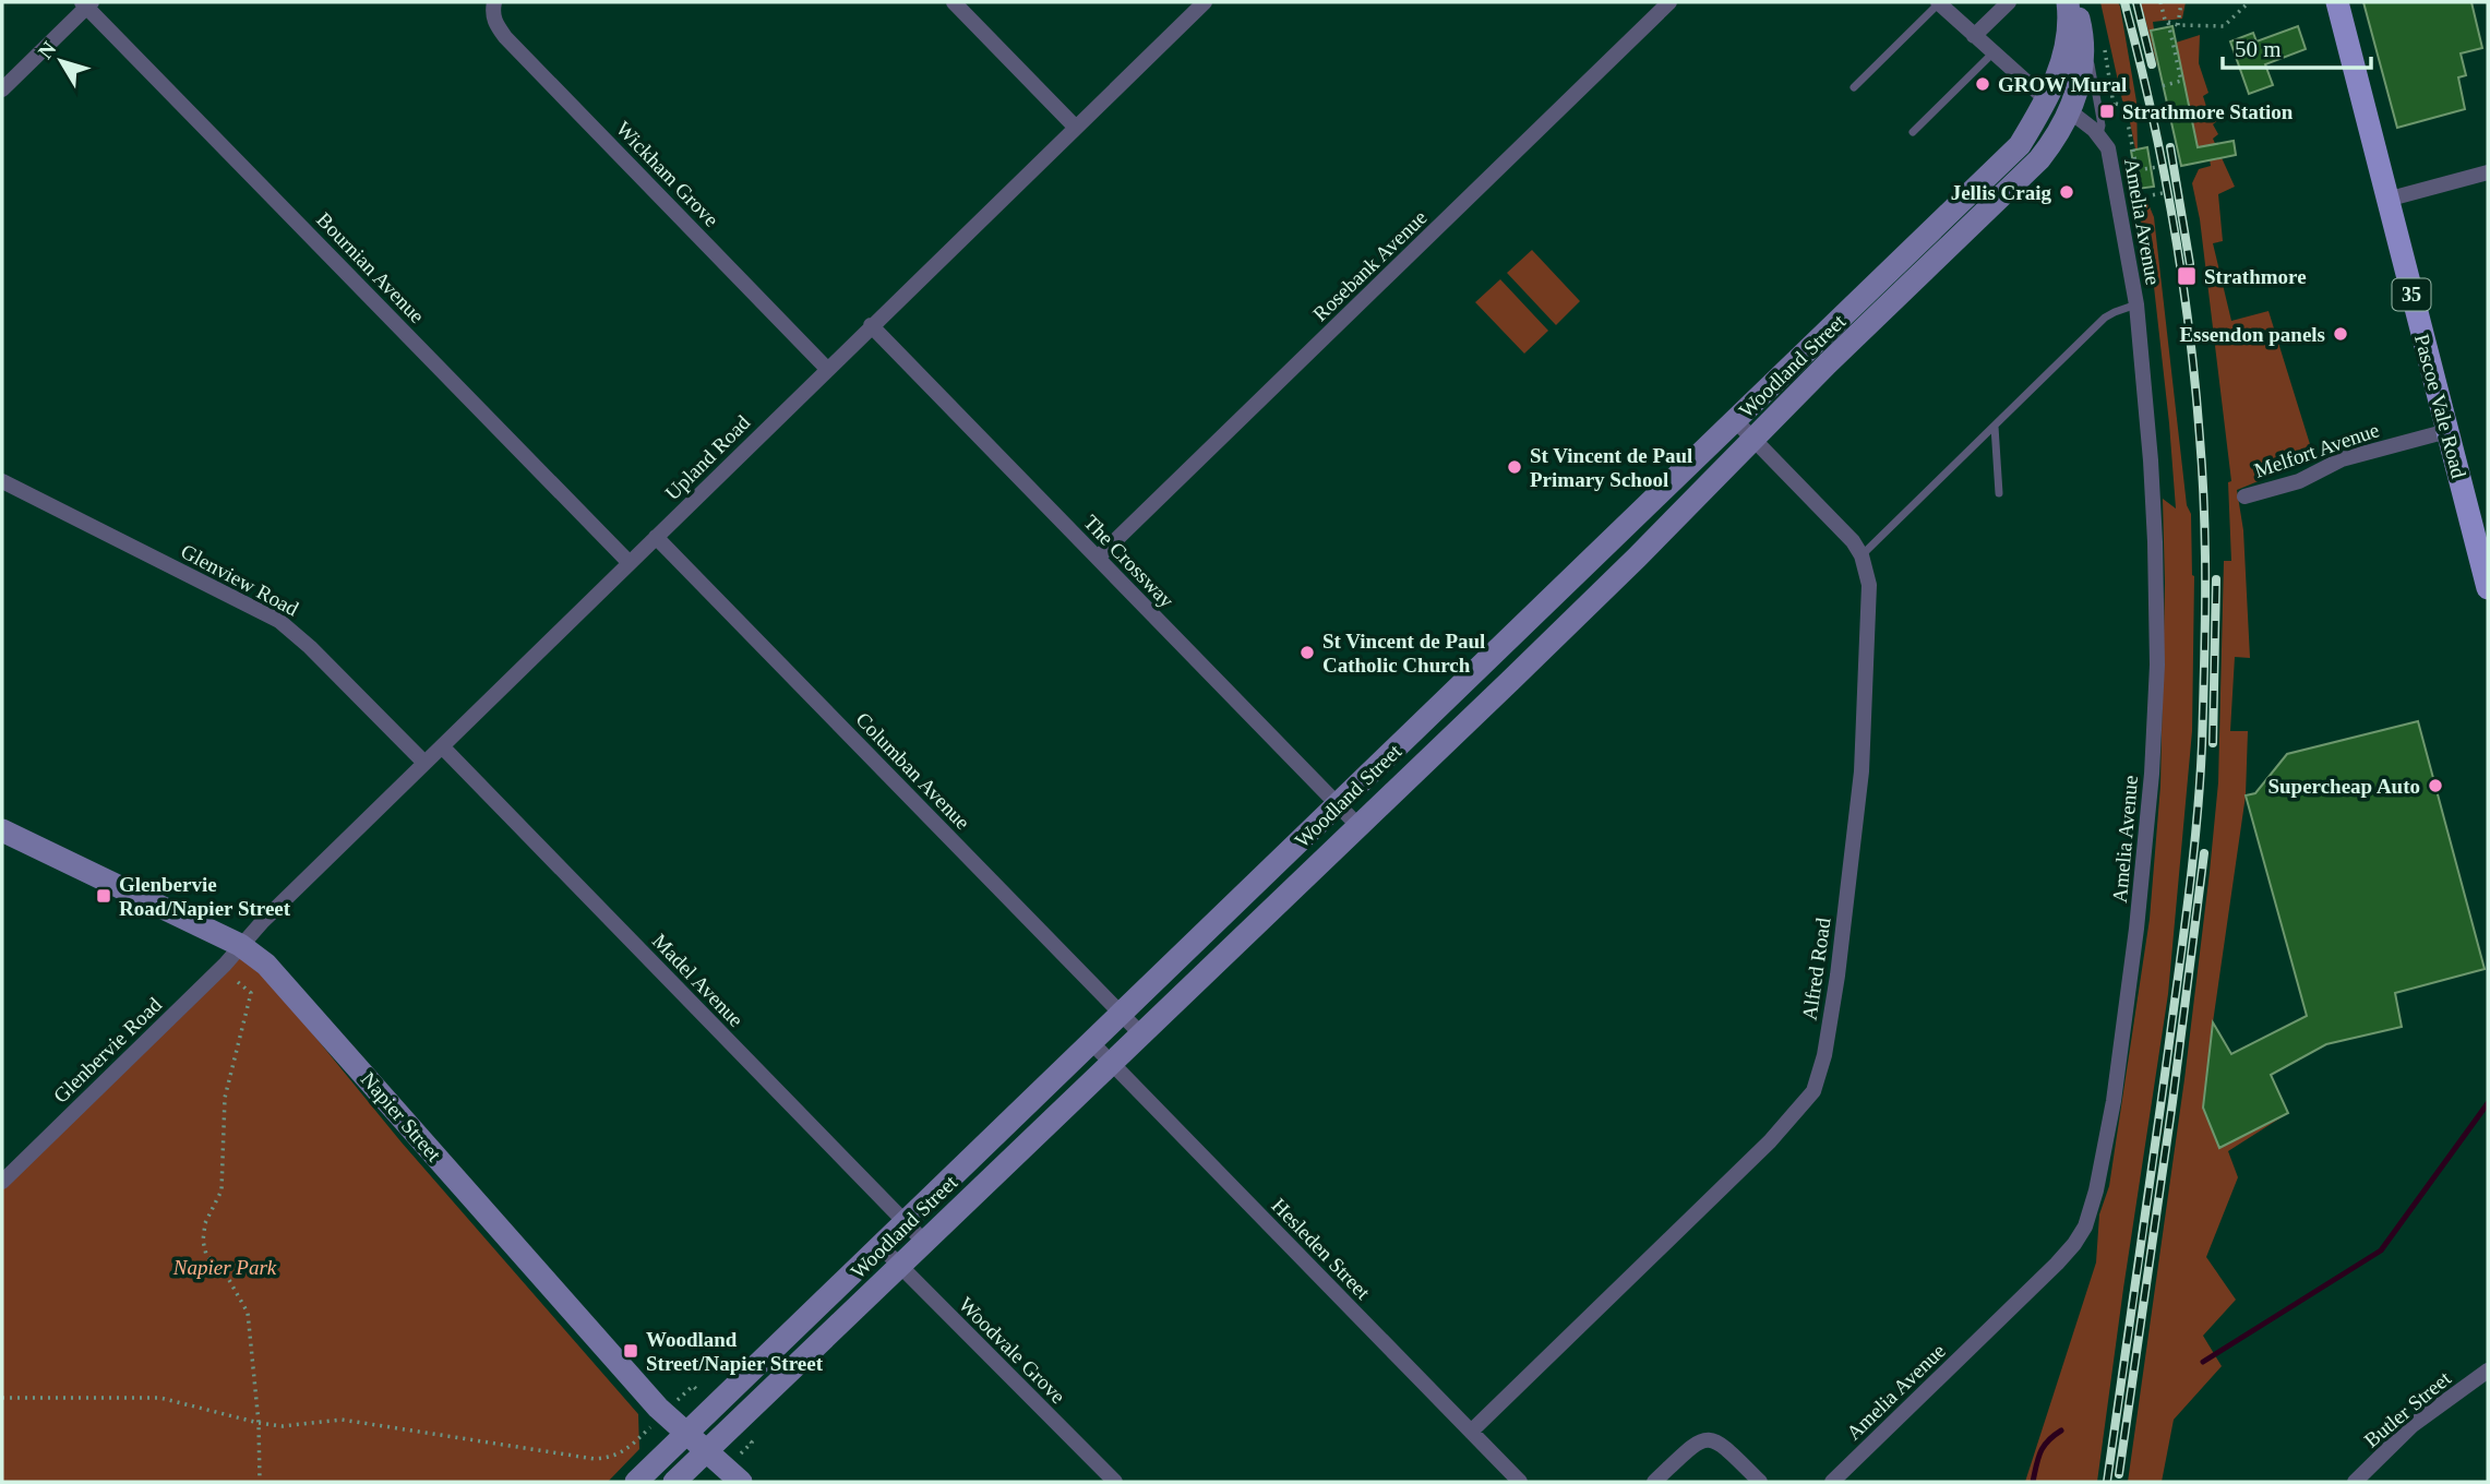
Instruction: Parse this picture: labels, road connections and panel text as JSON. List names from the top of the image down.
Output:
{
  "streets": {
    "main road": [
      "35",
      "Woodland Street",
      "Pascoe Vale Road",
      "Napier Street"
    ],
    "street": [
      "Wickham Grove",
      "Amelia Avenue",
      "Rosebank Avenue",
      "Bournian Avenue",
      "Melfort Avenue",
      "Upland Road",
      "The Crossway",
      "Glenview Road",
      "Columban Avenue",
      "Alfred Road",
      "Madel Avenue",
      "Glenbervie Road",
      "Hesleden Street",
      "Woodvale Grove",
      "Butler Street"
    ]
  },
  "crossings": [
    ["Wickham Grove", "Upland Road"],
    ["Rosebank Avenue", "The Crossway"],
    ["Bournian Avenue", "Upland Road"],
    ["Woodland Street", "The Crossway"],
    ["Woodland Street", "Columban Avenue"],
    ["Woodland Street", "Alfred Road"],
    ["Woodland Street", "Madel Avenue"],
    ["Woodland Street", "Napier Street"],
    ["Woodland Street", "Hesleden Street"],
    ["Woodland Street", "Woodvale Grove"],
    ["Pascoe Vale Road", "Melfort Avenue"],
    ["Upland Road", "The Crossway"],
    ["Upland Road", "Glenview Road"],
    ["Upland Road", "Columban Avenue"],
    ["Upland Road", "Madel Avenue"],
    ["Upland Road", "Glenbervie Road"],
    ["Upland Road", "Napier Street"],
    ["Alfred Road", "Hesleden Street"],
    ["Glenbervie Road", "Napier Street"]
  ],
  "parks": ["Napier Park"],
  "places": {
    "other": [
      "GROW Mural",
      "Jellis Craig",
      "Essendon panels",
      "St Vincent de Paul Primary School",
      "St Vincent de Paul Catholic Church",
      "Supercheap Auto"
    ],
    "transit": [
      "Strathmore Station",
      "Strathmore",
      "Glenbervie Road/Napier Street",
      "Woodland Street/Napier Street"
    ]
  },
  "scale_bar": "50 m",
  "north": "top left"
}
